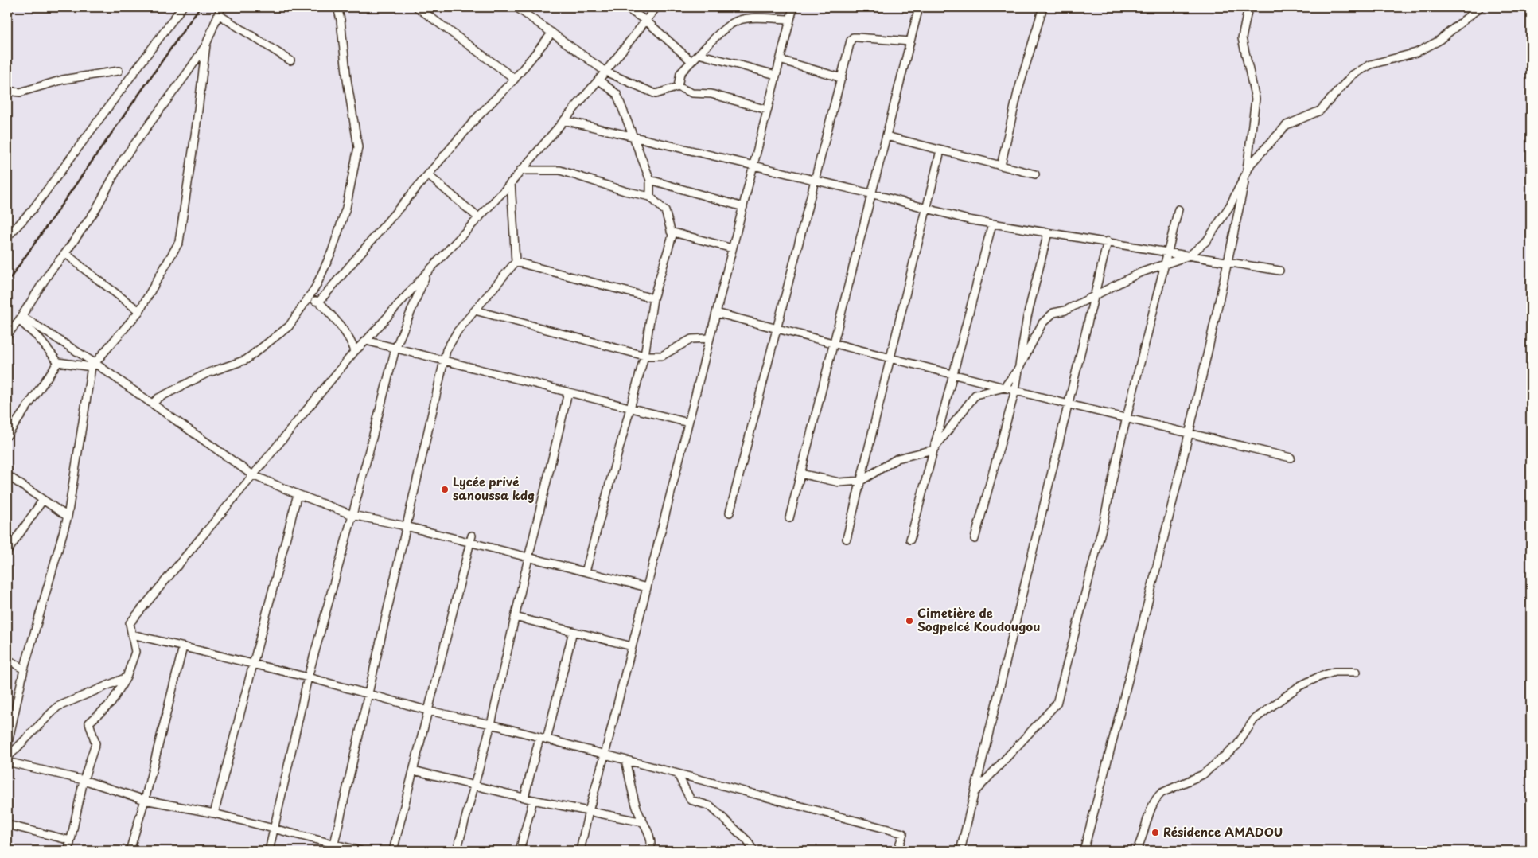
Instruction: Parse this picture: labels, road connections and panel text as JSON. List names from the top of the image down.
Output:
{
  "places": ["Lycée privé sanoussa kdg", "Cimetière de Sogpelcé Koudougou", "Résidence AMADOU"]
}
